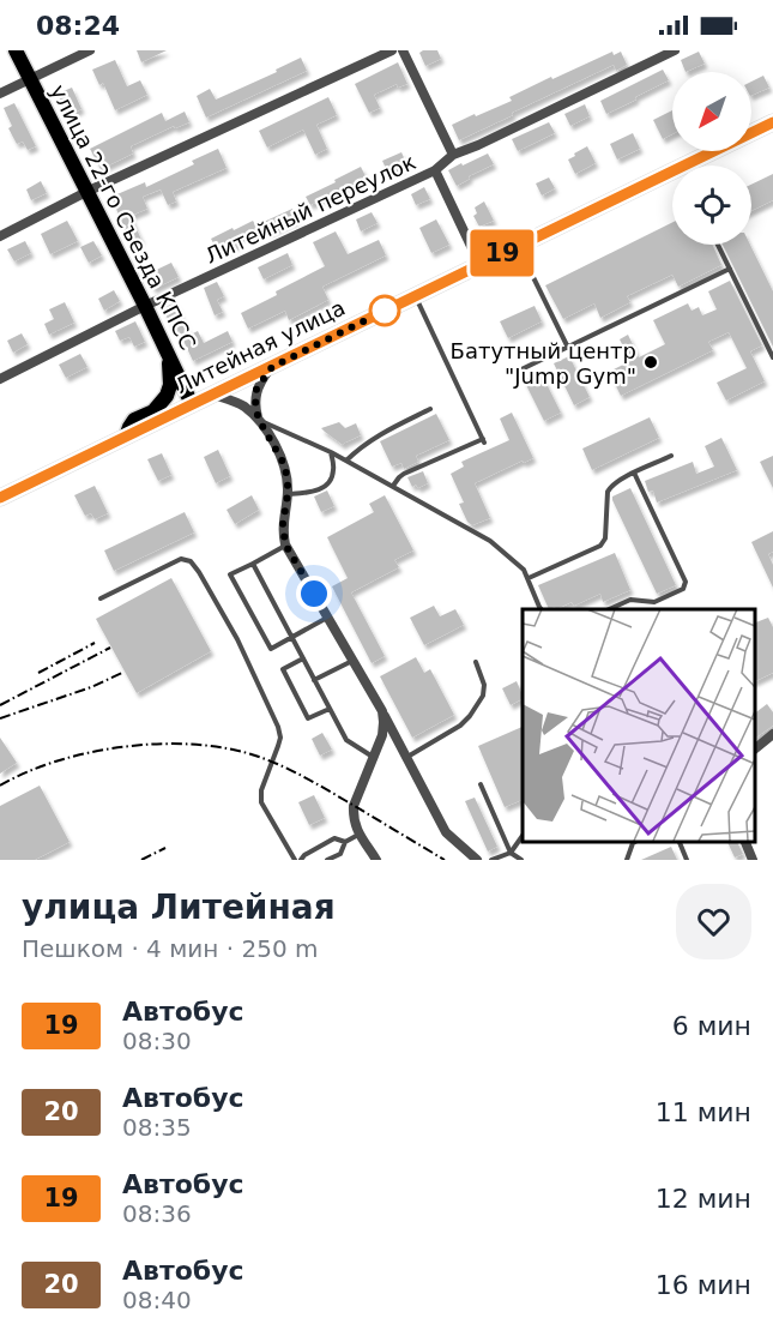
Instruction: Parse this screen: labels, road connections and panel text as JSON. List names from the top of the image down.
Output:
{
  "streets": {
    "main road": ["улица 22-го Съезда КПСС", "Литейная улица"],
    "street": ["Литейный переулок"]
  },
  "crossings": [
    ["Литейный переулок", "улица 22-го Съезда КПСС"],
    ["улица 22-го Съезда КПСС", "Литейная улица"]
  ],
  "places": ["Батутный центр \"Jump Gym\""],
  "lines": ["bus line 19"],
  "north": "bottom left",
  "page": {
    "status": "08:24",
    "on_map": "19",
    "heading": ["улица Литейная", "Пешком · 4 мин · 250 m"],
    "list": [
      {
        "mark": "19",
        "name": "Автобус",
        "note": "08:30",
        "value": "6 мин"
      },
      {
        "mark": "20",
        "name": "Автобус",
        "note": "08:35",
        "value": "11 мин"
      },
      {
        "mark": "19",
        "name": "Автобус",
        "note": "08:36",
        "value": "12 мин"
      },
      {
        "mark": "20",
        "name": "Автобус",
        "note": "08:40",
        "value": "16 мин"
      }
    ]
  }
}
